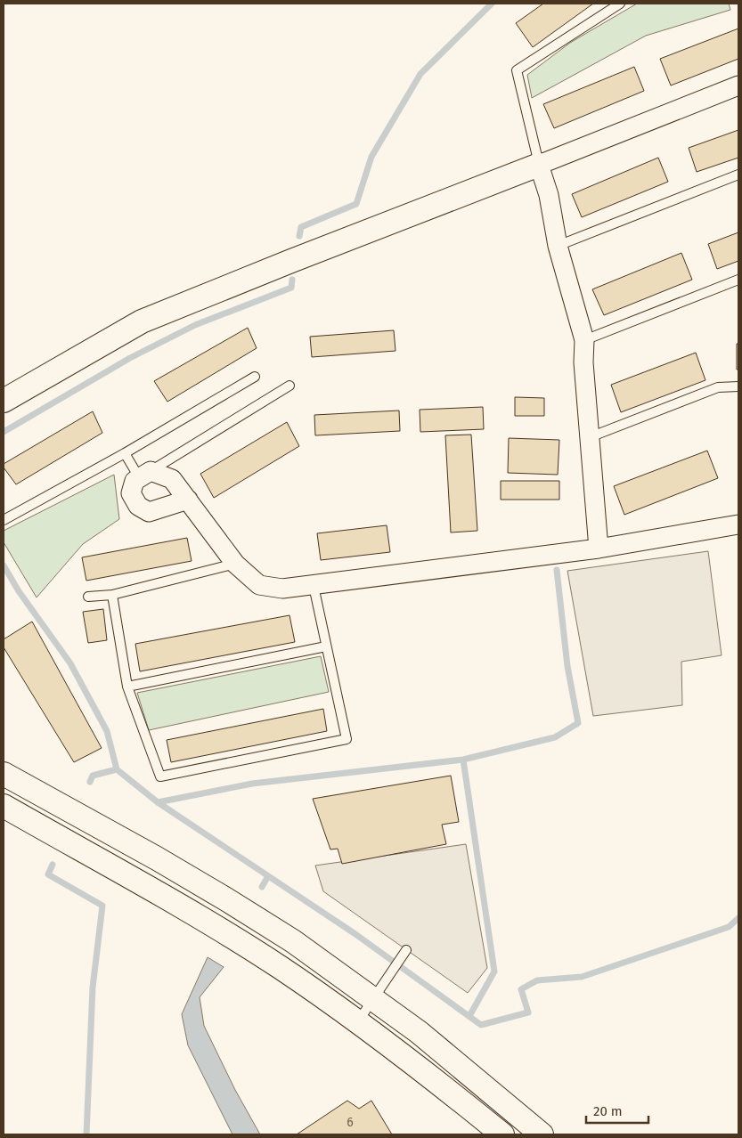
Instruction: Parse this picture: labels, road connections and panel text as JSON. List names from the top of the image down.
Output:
{
  "house_numbers": ["6"],
  "scale_bar": "20 m"
}
